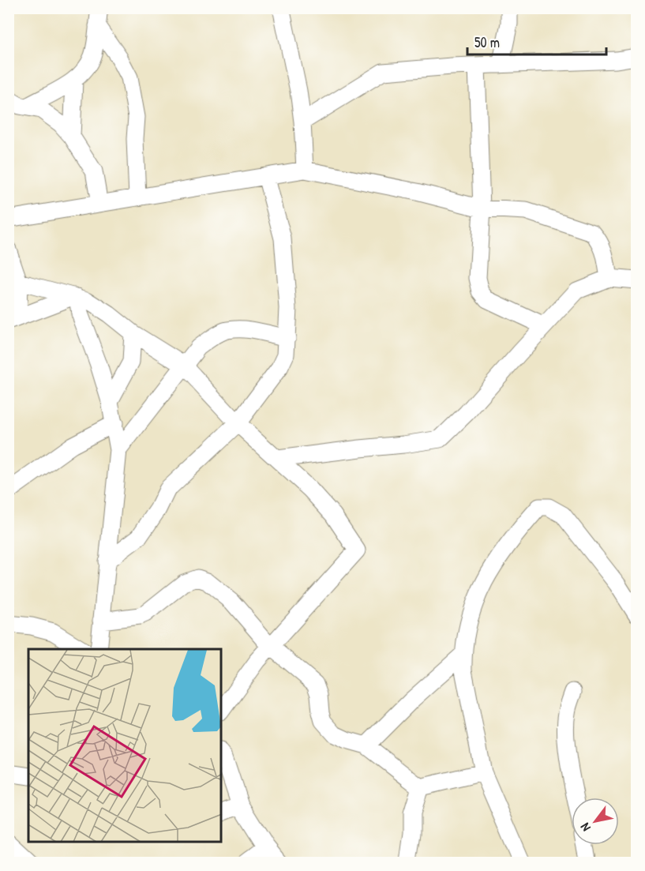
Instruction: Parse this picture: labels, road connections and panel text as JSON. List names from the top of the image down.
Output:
{
  "scale_bar": "50 m",
  "north": "bottom left"
}
